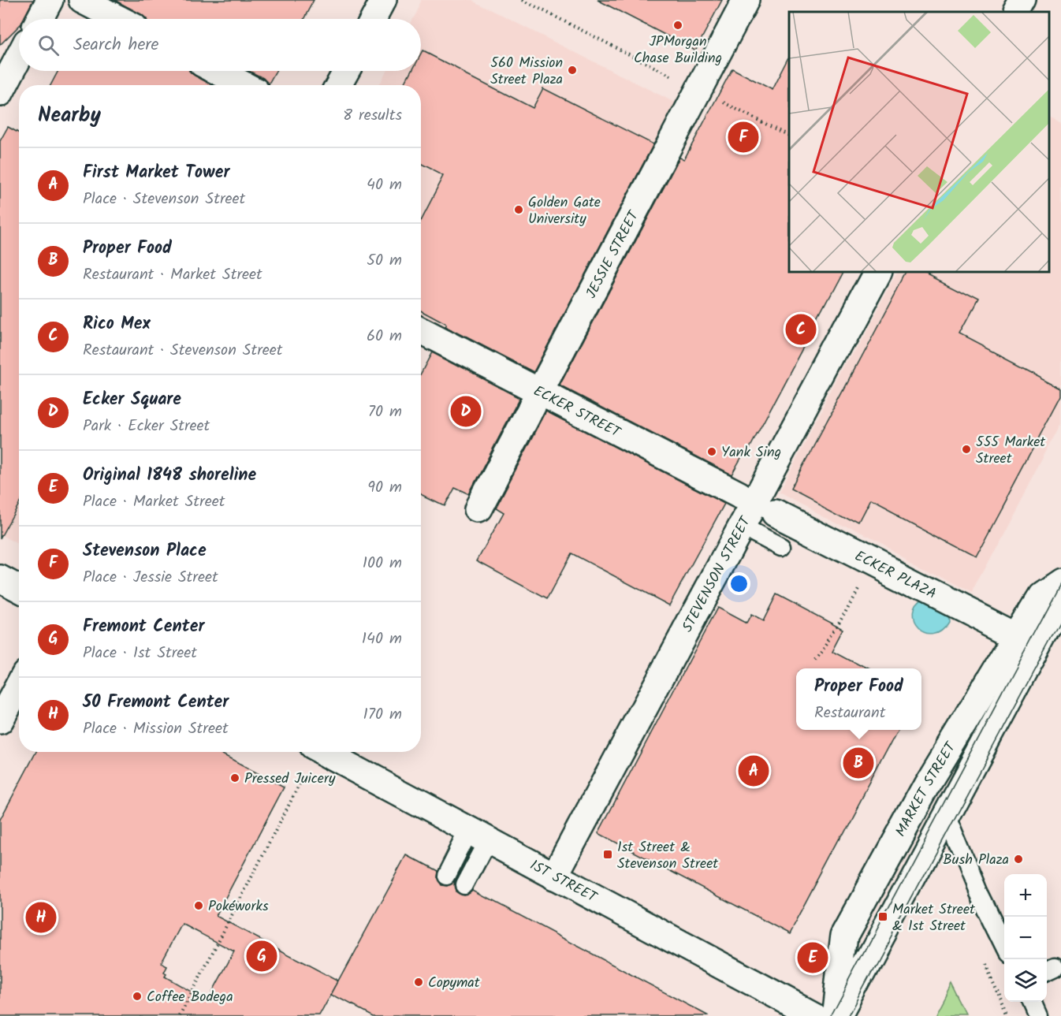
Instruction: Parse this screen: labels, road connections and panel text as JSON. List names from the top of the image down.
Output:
{
  "streets": {
    "street": [
      "JESSIE STREET",
      "ECKER STREET",
      "STEVENSON STREET",
      "ECKER PLAZA",
      "MARKET STREET",
      "1ST STREET"
    ]
  },
  "crossings": [
    ["JESSIE STREET", "ECKER STREET"],
    ["STEVENSON STREET", "1ST STREET"],
    ["ECKER PLAZA", "MARKET STREET"]
  ],
  "places": {
    "other": [
      "JPMorgan Chase Building",
      "560 Mission Street Plaza",
      "Golden Gate University",
      "555 Market Street",
      "Yank Sing",
      "Pressed Juicery",
      "Bush Plaza",
      "Pokéworks",
      "Copymat",
      "Coffee Bodega"
    ],
    "transit": ["1st Street & Stevenson Street", "Market Street & 1st Street"]
  },
  "page": {
    "search": "Search here",
    "heading": ["Nearby", "8 results"],
    "pins": [
      "F",
      "C",
      "D",
      "B",
      "A",
      "H",
      "G",
      "E"
    ],
    "list": [
      {
        "mark": "A",
        "name": "First Market Tower",
        "note": "Place · Stevenson Street",
        "value": "40 m"
      },
      {
        "mark": "B",
        "name": "Proper Food",
        "note": "Restaurant · Market Street",
        "value": "50 m"
      },
      {
        "mark": "C",
        "name": "Rico Mex",
        "note": "Restaurant · Stevenson Street",
        "value": "60 m"
      },
      {
        "mark": "D",
        "name": "Ecker Square",
        "note": "Park · Ecker Street",
        "value": "70 m"
      },
      {
        "mark": "E",
        "name": "Original 1848 shoreline",
        "note": "Place · Market Street",
        "value": "90 m"
      },
      {
        "mark": "F",
        "name": "Stevenson Place",
        "note": "Place · Jessie Street",
        "value": "100 m"
      },
      {
        "mark": "G",
        "name": "Fremont Center",
        "note": "Place · 1st Street",
        "value": "140 m"
      },
      {
        "mark": "H",
        "name": "50 Fremont Center",
        "note": "Place · Mission Street",
        "value": "170 m"
      }
    ],
    "popup": ["Proper Food", "Restaurant"],
    "map_buttons": ["+", "−"]
  }
}
